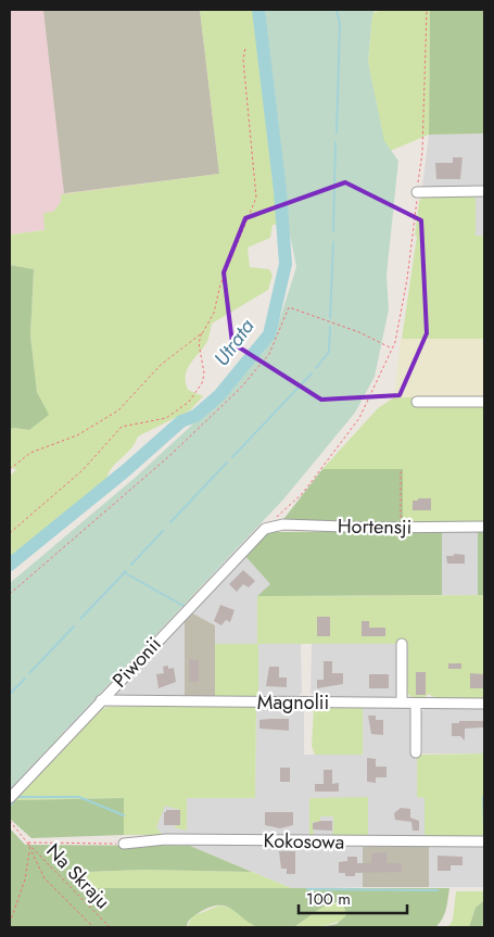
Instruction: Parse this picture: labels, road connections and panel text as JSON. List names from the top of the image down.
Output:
{
  "streets": {
    "street": [
      "Hortensji",
      "Piwonii",
      "Magnolii",
      "Kokosowa"
    ],
    "path": ["Na Skraju"]
  },
  "crossings": [
    ["Hortensji", "Piwonii"],
    ["Piwonii", "Magnolii"]
  ],
  "water": ["Utrata"],
  "scale_bar": "100 m"
}
